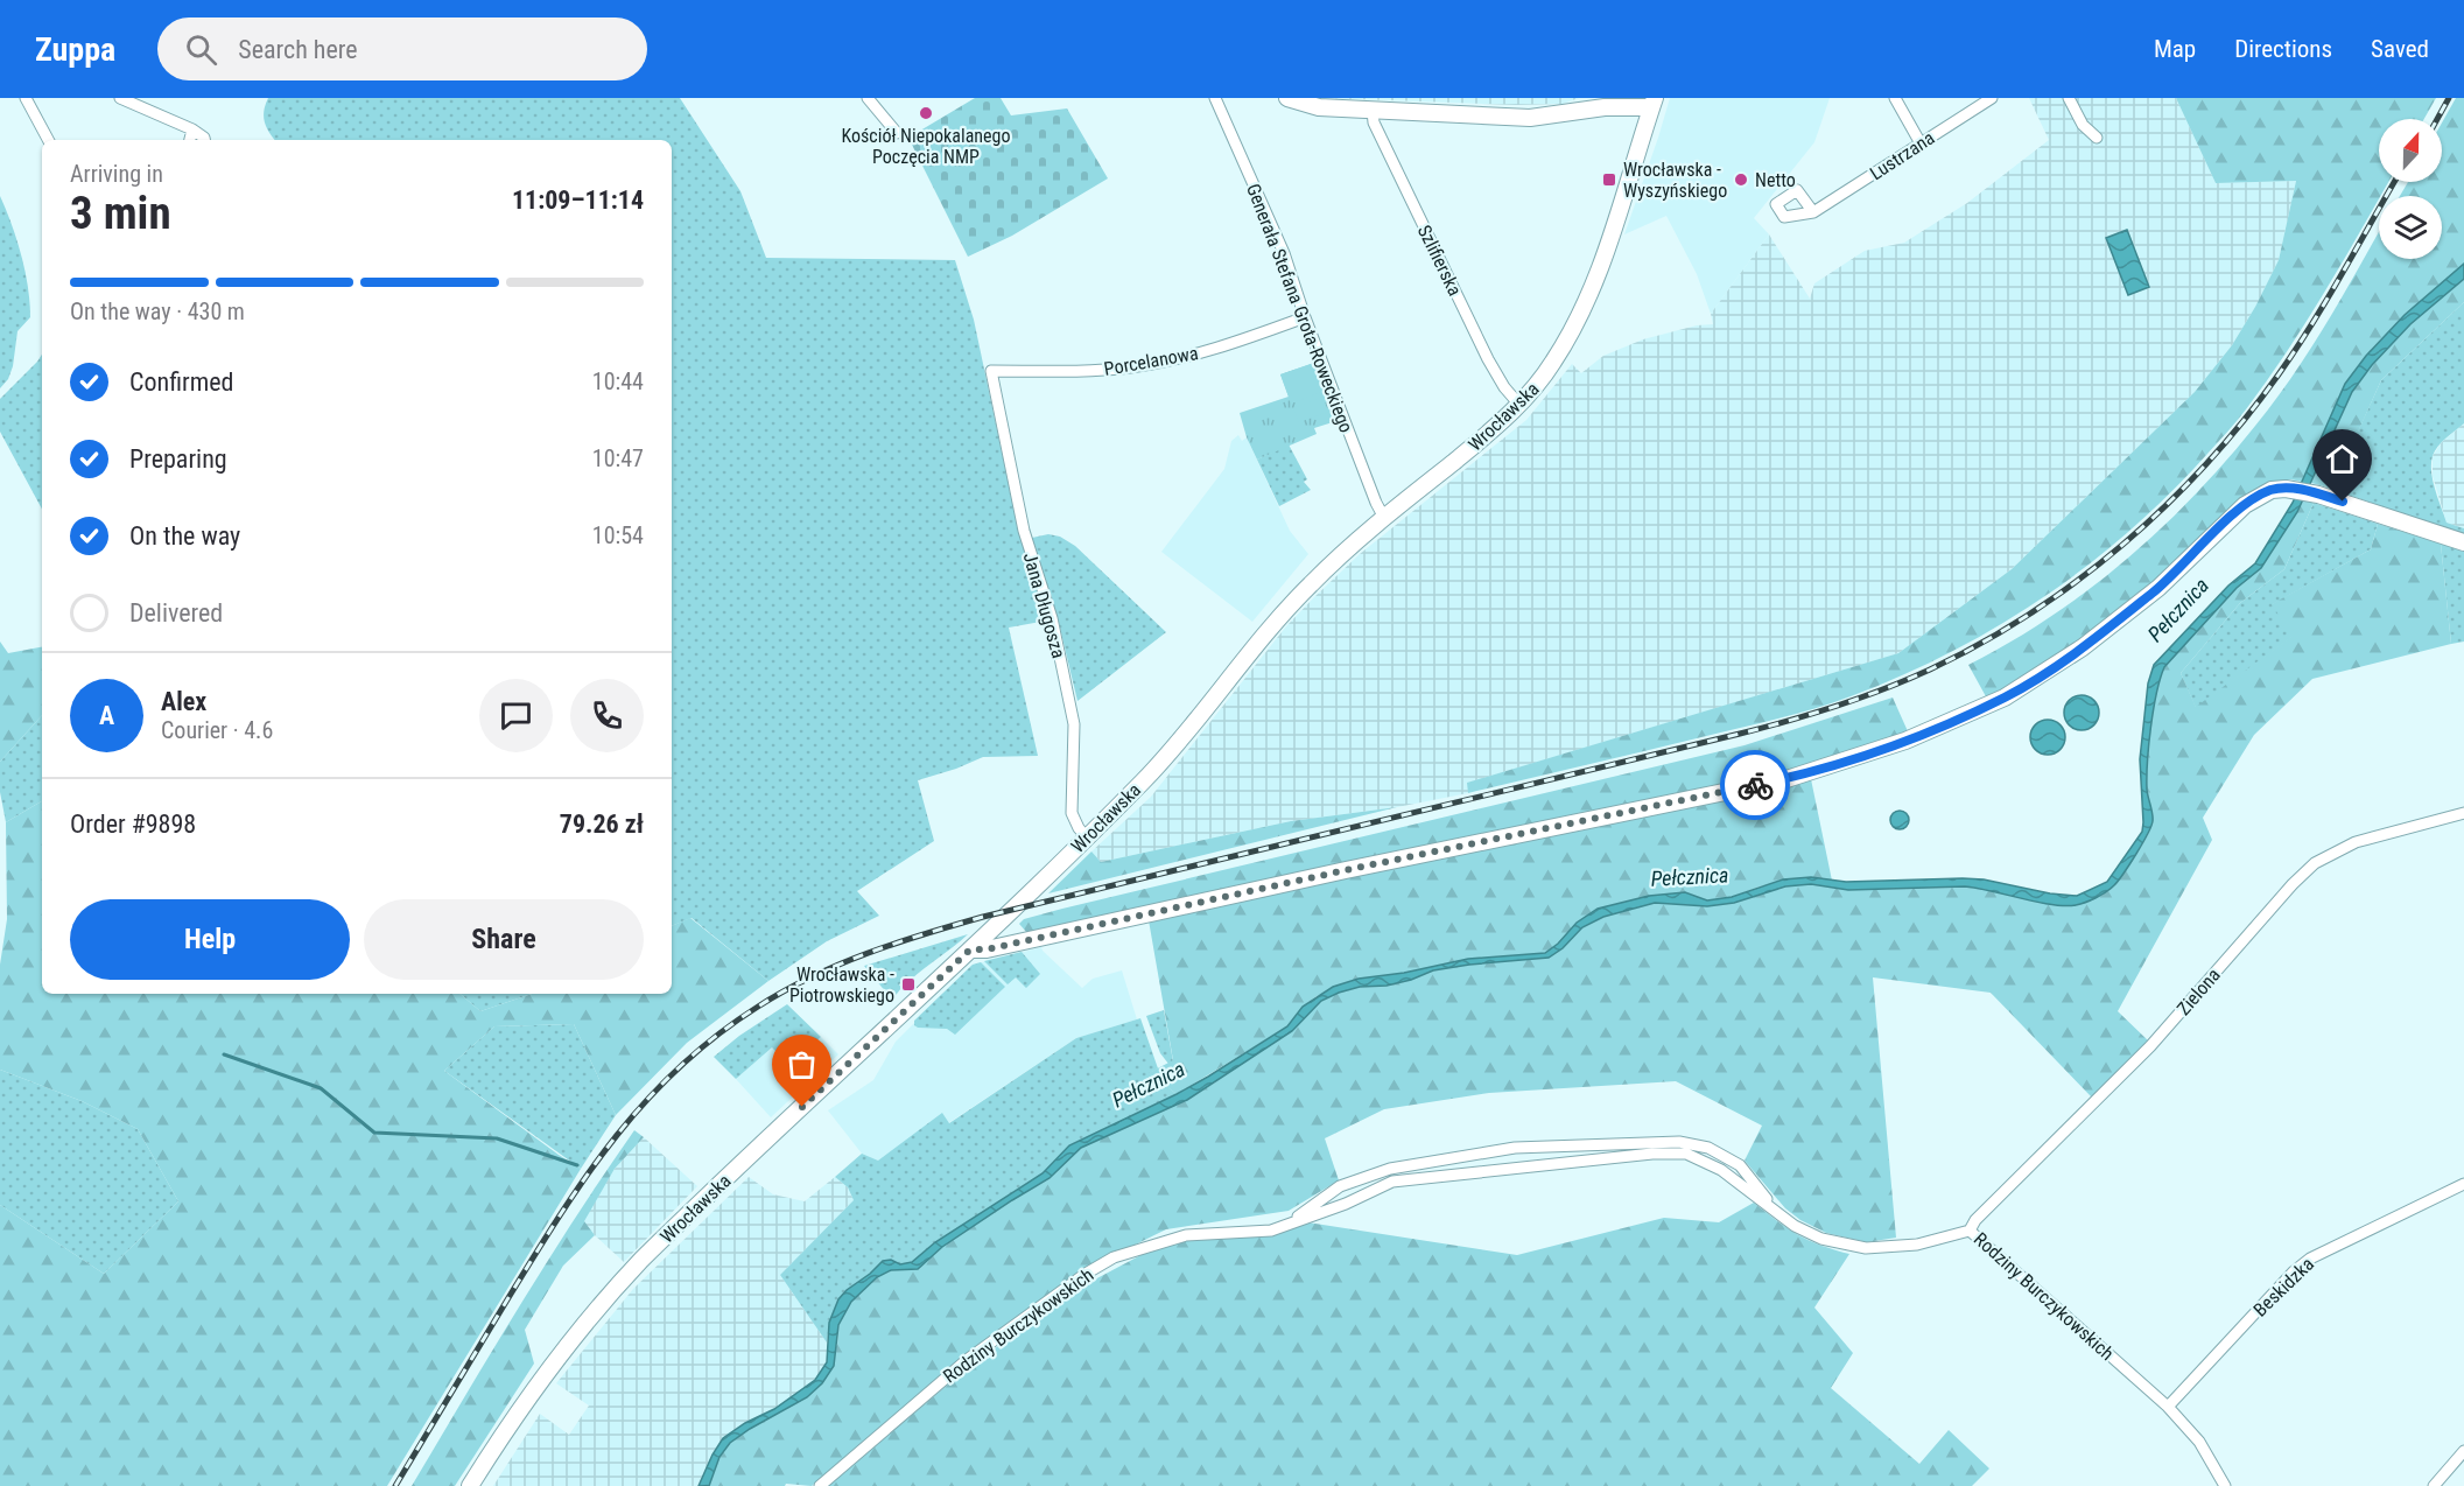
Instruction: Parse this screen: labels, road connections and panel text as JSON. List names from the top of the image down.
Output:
{
  "streets": {
    "street": [
      "Lustrzana",
      "Szlifierska",
      "Generała Stefana Grota-Roweckiego",
      "Porcelanowa",
      "Wrocławska",
      "Jana Długosza",
      "Zielona",
      "Beskidzka",
      "Rodziny Burczykowskich"
    ]
  },
  "crossings": [
    ["Szlifierska", "Wrocławska"],
    ["Generała Stefana Grota-Roweckiego", "Porcelanowa"],
    ["Generała Stefana Grota-Roweckiego", "Wrocławska"],
    ["Porcelanowa", "Jana Długosza"],
    ["Wrocławska", "Jana Długosza"],
    ["Zielona", "Rodziny Burczykowskich"],
    ["Beskidzka", "Rodziny Burczykowskich"]
  ],
  "water": ["Pełcznica"],
  "places": {
    "other": ["Kościół Niepokalanego Poczęcia NMP", "Netto"],
    "transit": ["Wrocławska - Wyszyńskiego", "Wrocławska - Piotrowskiego"]
  },
  "north": "top",
  "page": {
    "header": "Zuppa",
    "search": "Search here",
    "nav": ["Map", "Directions", "Saved"],
    "heading": ["3 min", "Arriving in", "11:09–11:14"],
    "panel": [
      "Alex",
      "Courier · 4.6",
      "Order #9898",
      "79.26 zł"
    ],
    "bar": "On the way · 430 m",
    "list": [
      ["Confirmed", "10:44"],
      ["Preparing", "10:47"],
      ["On the way", "10:54"],
      "Delivered"
    ],
    "round": "A",
    "buttons": ["Help", "Share"]
  }
}
